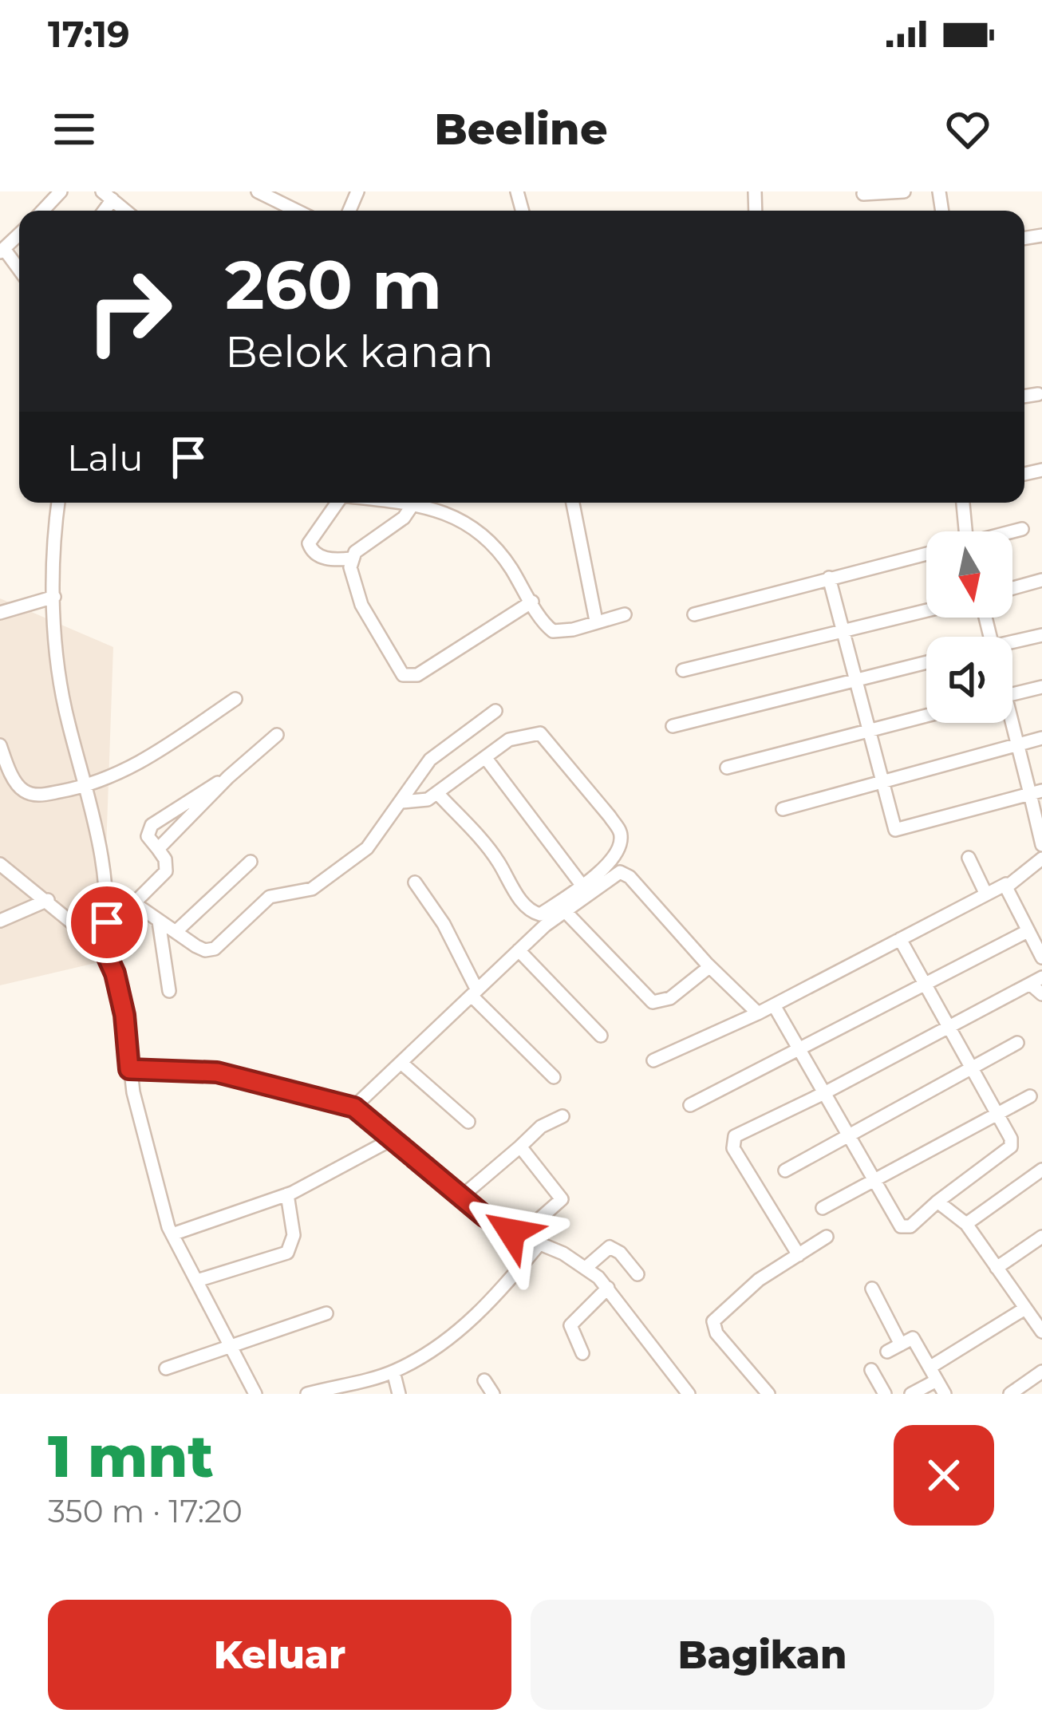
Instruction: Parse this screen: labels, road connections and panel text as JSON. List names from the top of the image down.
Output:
{
  "north": "bottom",
  "page": {
    "status": "17:19",
    "header": "Beeline",
    "turn": ["260 m", "Belok kanan"],
    "then": "Lalu",
    "heading": ["1 mnt", "350 m · 17:20"],
    "buttons": ["Keluar", "Bagikan"]
  }
}
